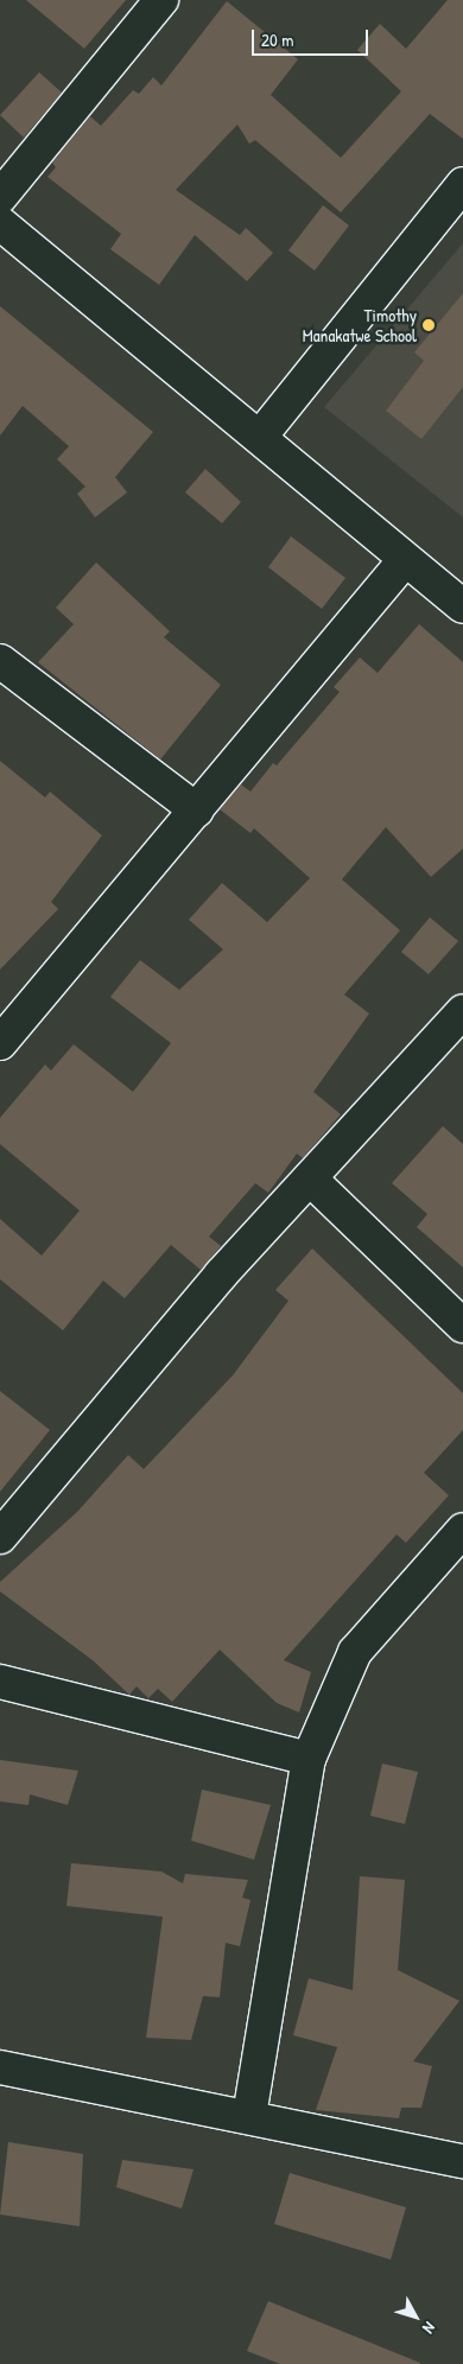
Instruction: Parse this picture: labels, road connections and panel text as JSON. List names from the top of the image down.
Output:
{
  "places": ["Timothy Manakatwe School"],
  "scale_bar": "20 m",
  "north": "bottom right"
}
